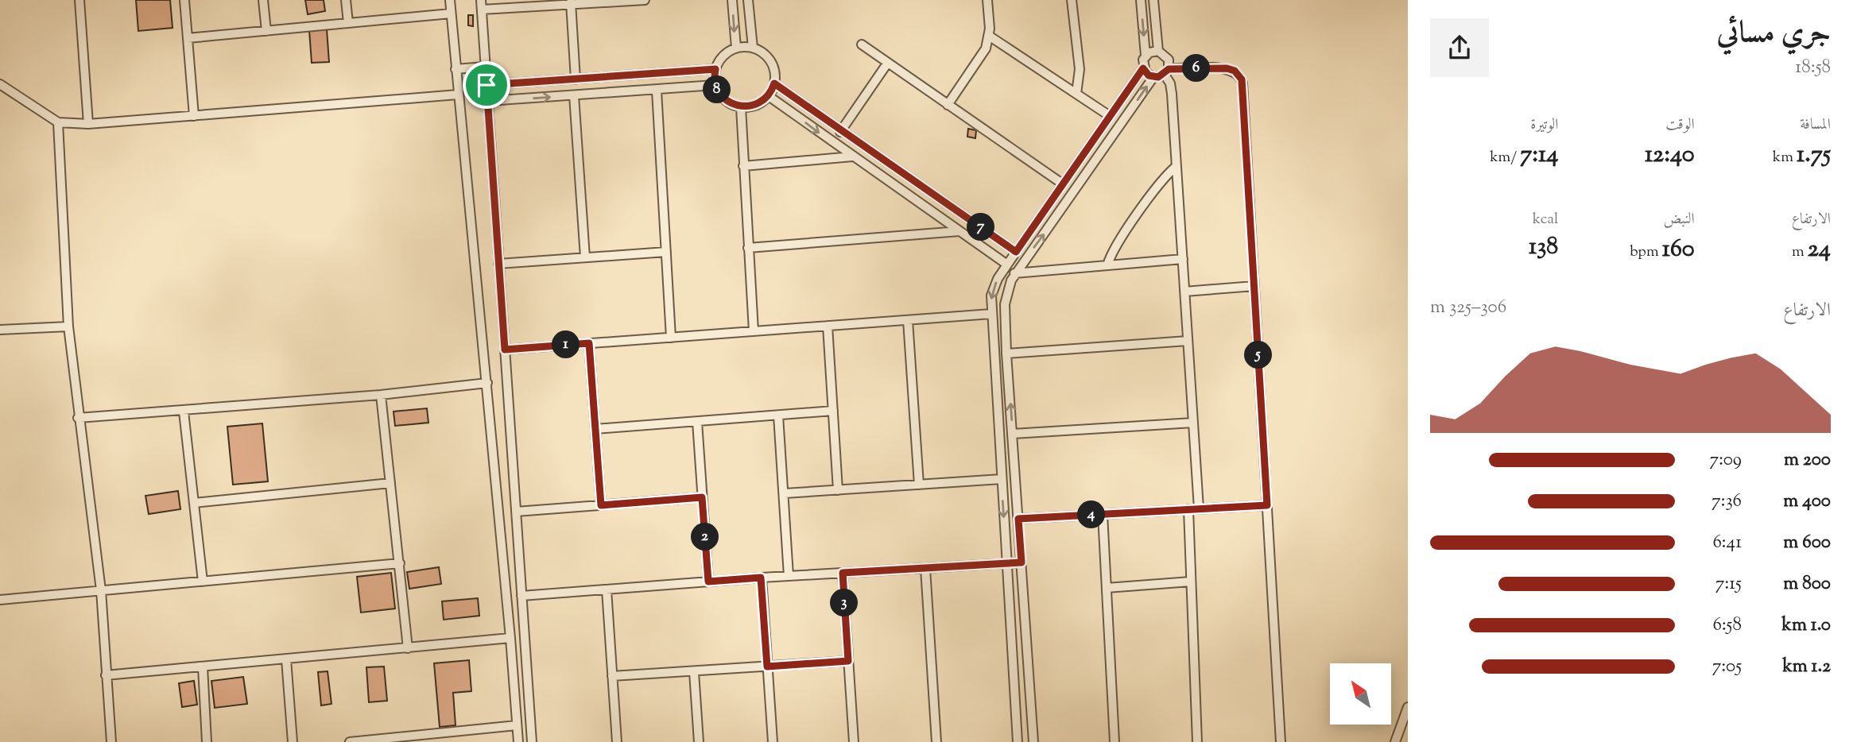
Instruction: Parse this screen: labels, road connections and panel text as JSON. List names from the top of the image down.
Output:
{
  "north": "top left",
  "page": {
    "heading": ["جري مسائي", "18:58"],
    "pins": [
      "6",
      "8",
      "7",
      "1",
      "5",
      "4",
      "2",
      "3"
    ],
    "stats": [
      ["المسافة", "1.75 km"],
      ["الوقت", "12:40"],
      ["الوتيرة", "7:14 /km"],
      ["الارتفاع", "24 m"],
      ["النبض", "160 bpm"],
      ["kcal", "138"]
    ],
    "chart": ["الارتفاع", "306–325 m"],
    "list": [
      {
        "name": "200 m",
        "note": "7:09"
      },
      {
        "name": "400 m",
        "note": "7:36"
      },
      {
        "name": "600 m",
        "note": "6:41"
      },
      {
        "name": "800 m",
        "note": "7:15"
      },
      {
        "name": "1.0 km",
        "note": "6:58"
      },
      {
        "name": "1.2 km",
        "note": "7:05"
      }
    ]
  }
}
